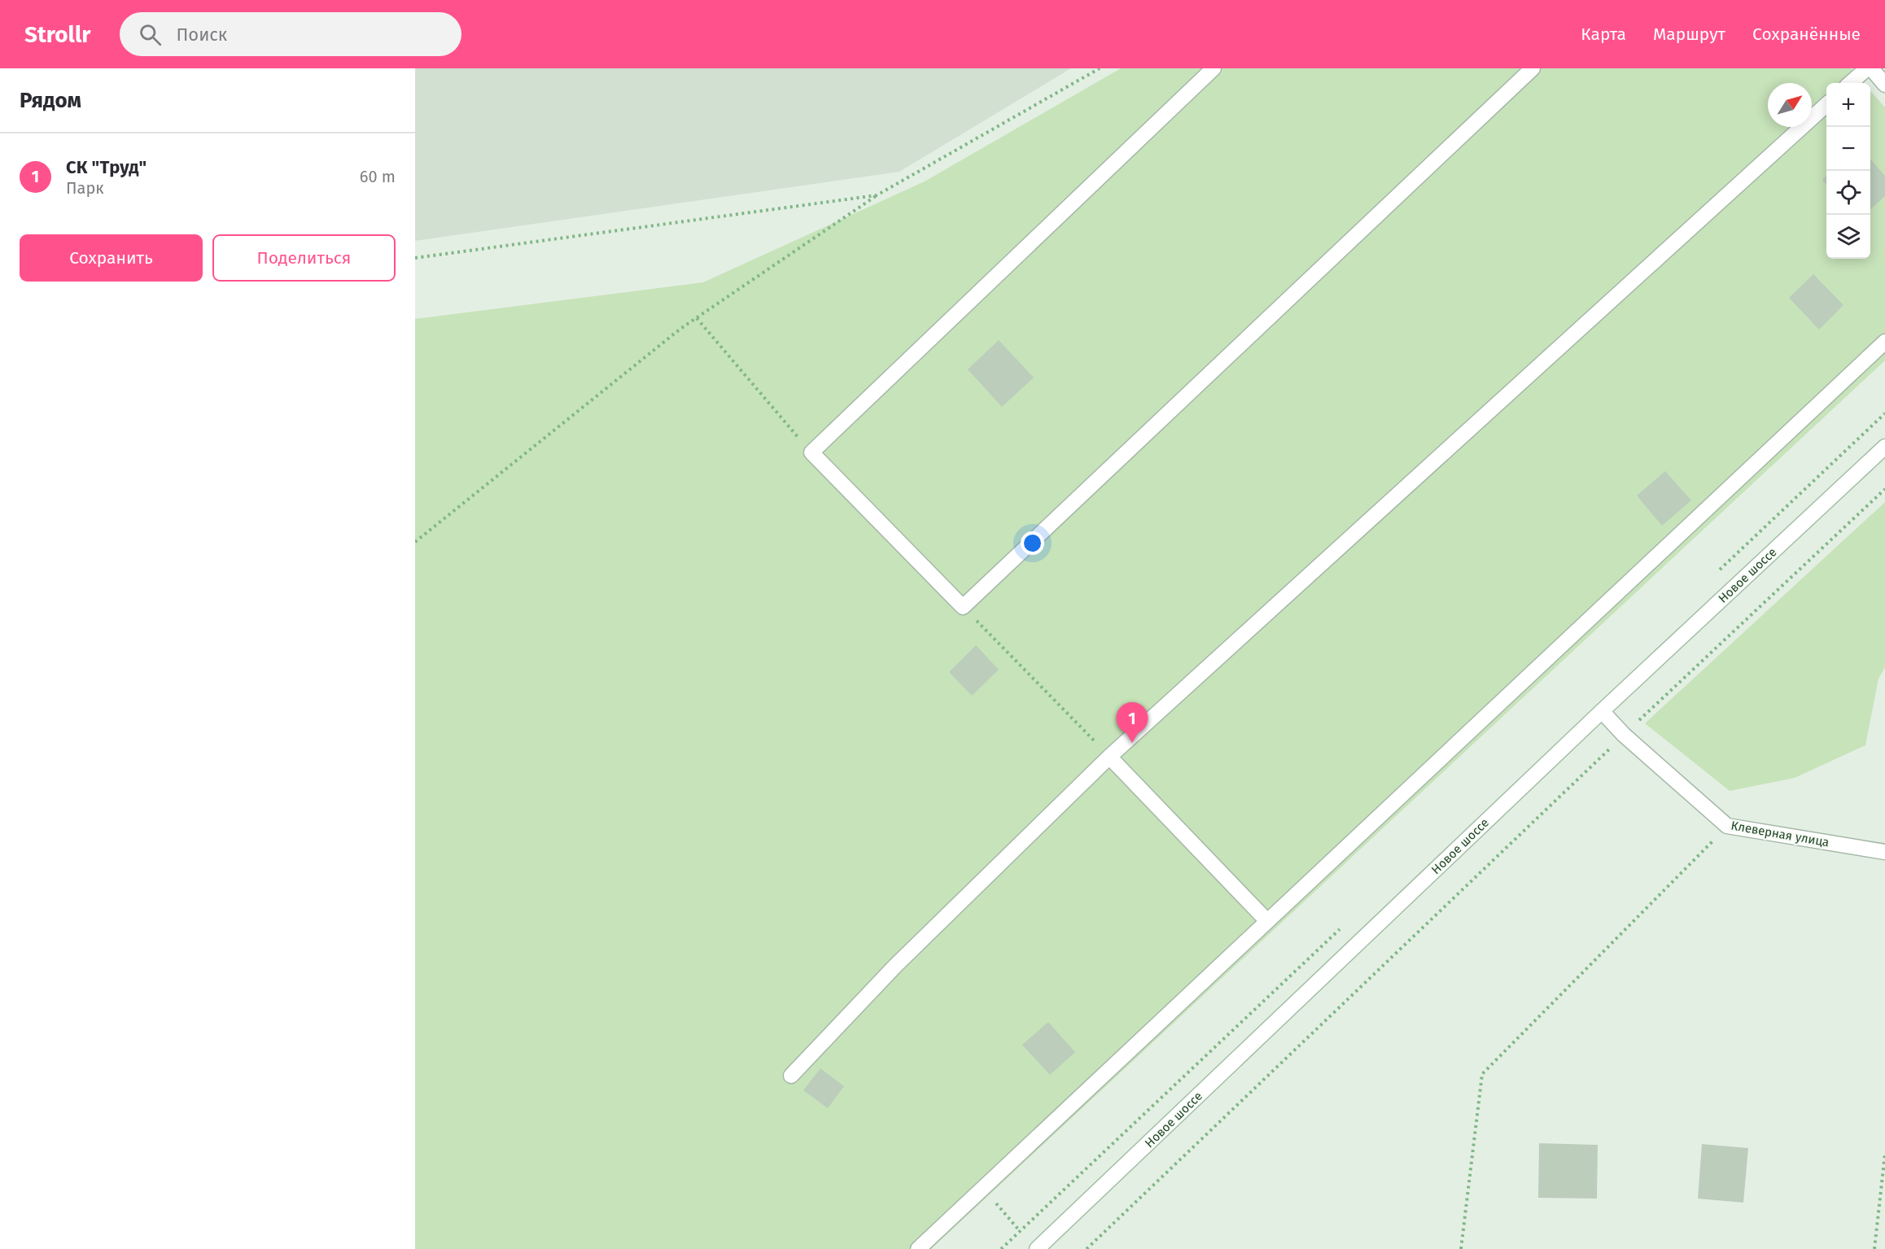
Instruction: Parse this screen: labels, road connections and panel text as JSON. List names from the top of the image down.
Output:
{
  "streets": {
    "street": ["Новое шоссе", "Клеверная улица"]
  },
  "crossings": [
    ["Новое шоссе", "Клеверная улица"]
  ],
  "north": "top right",
  "page": {
    "header": "Strollr",
    "search": "Поиск",
    "nav": ["Карта", "Маршрут", "Сохранённые"],
    "heading": "Рядом",
    "map_buttons": ["+", "−"],
    "list": [
      {
        "mark": "1",
        "name": "СК \"Труд\"",
        "note": "Парк",
        "value": "60 m"
      }
    ],
    "buttons": ["Сохранить", "Поделиться"],
    "pins": "1"
  }
}
